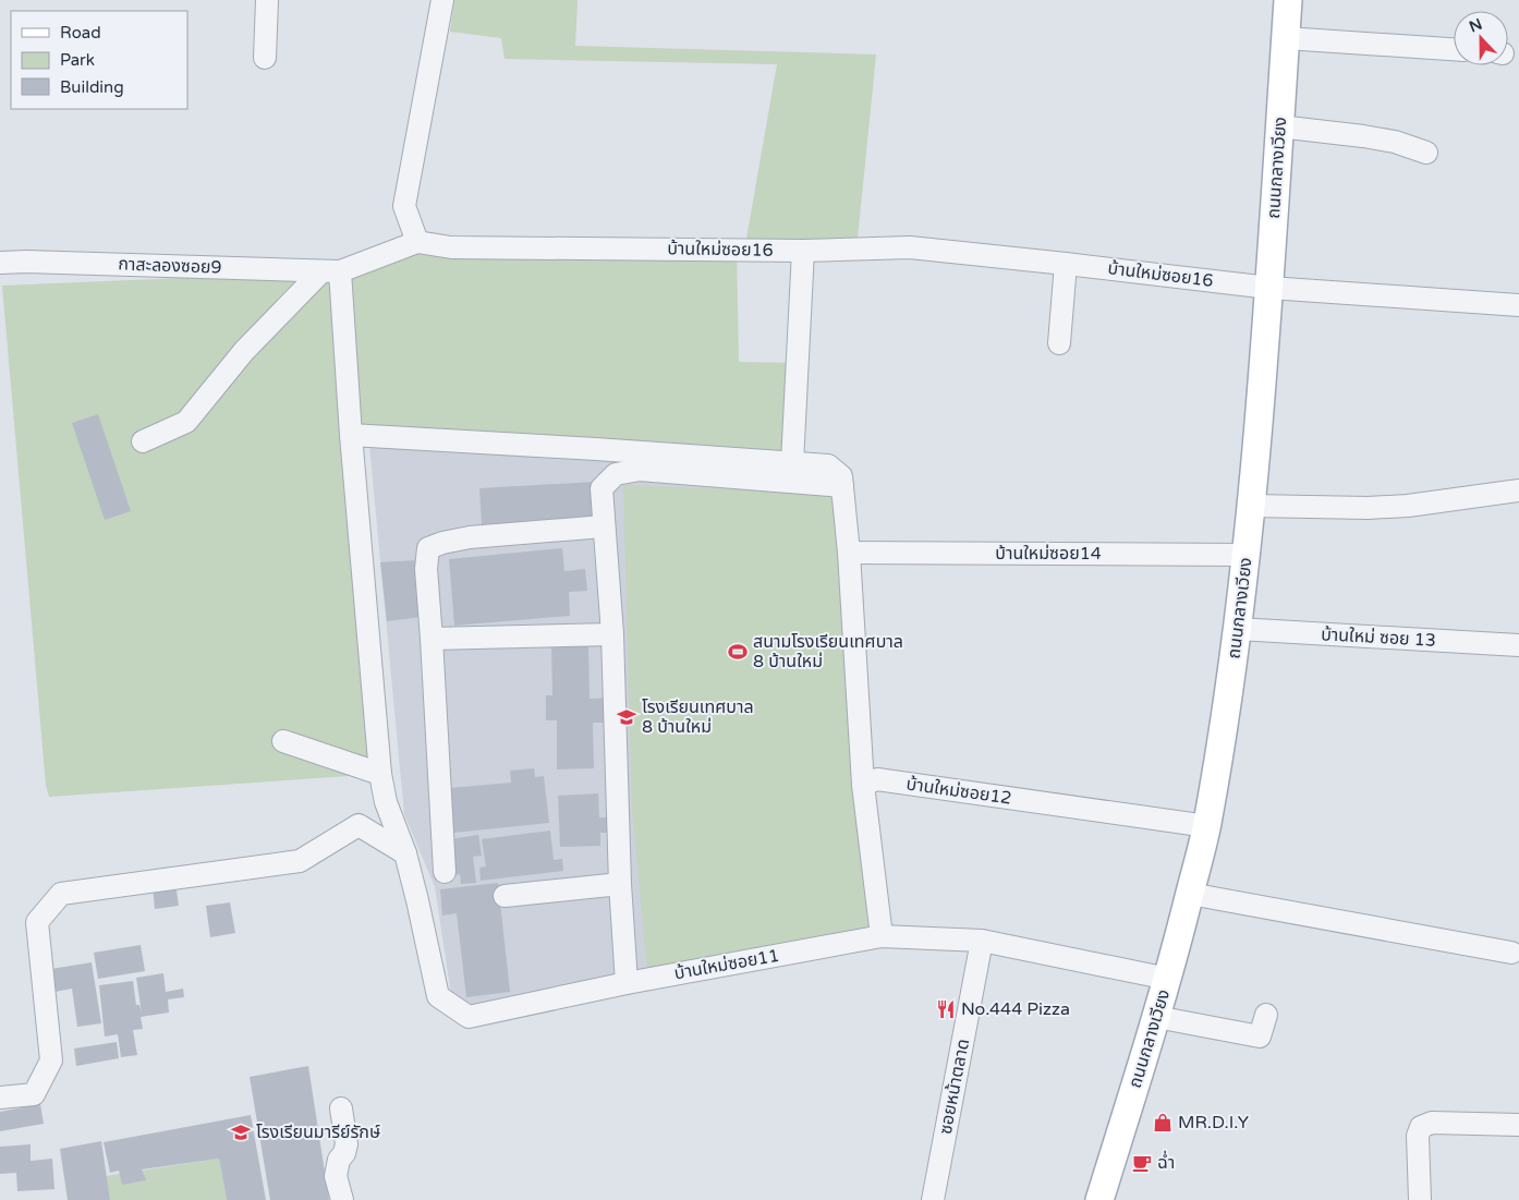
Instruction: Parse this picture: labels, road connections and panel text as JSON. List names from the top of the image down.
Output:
{
  "streets": {
    "main road": ["ถนนกลางเวียง"],
    "street": [
      "บ้านใหม่ซอย16",
      "กาสะลองซอย9",
      "บ้านใหม่ซอย14",
      "บ้านใหม่ ซอย 13",
      "บ้านใหม่ซอย12",
      "บ้านใหม่ซอย11",
      "ซอยหน้าตลาด"
    ]
  },
  "crossings": [
    ["ถนนกลางเวียง", "บ้านใหม่ซอย16"],
    ["ถนนกลางเวียง", "บ้านใหม่ซอย14"],
    ["ถนนกลางเวียง", "บ้านใหม่ ซอย 13"],
    ["ถนนกลางเวียง", "บ้านใหม่ซอย12"],
    ["ถนนกลางเวียง", "บ้านใหม่ซอย11"],
    ["กาสะลองซอย9", "บ้านใหม่ซอย11"],
    ["บ้านใหม่ซอย11", "ซอยหน้าตลาด"]
  ],
  "places": {
    "sports": ["สนามโรงเรียนเทศบาล 8 บ้านใหม่"],
    "school or university": ["โรงเรียนเทศบาล 8 บ้านใหม่", "โรงเรียนมารีย์รักษ์"],
    "restaurant": ["No.444 Pizza"],
    "shop": ["MR.D.I.Y"],
    "cafe": ["ฉ่ำ"]
  },
  "legend": ["Road", "Park", "Building"],
  "north": "top"
}
